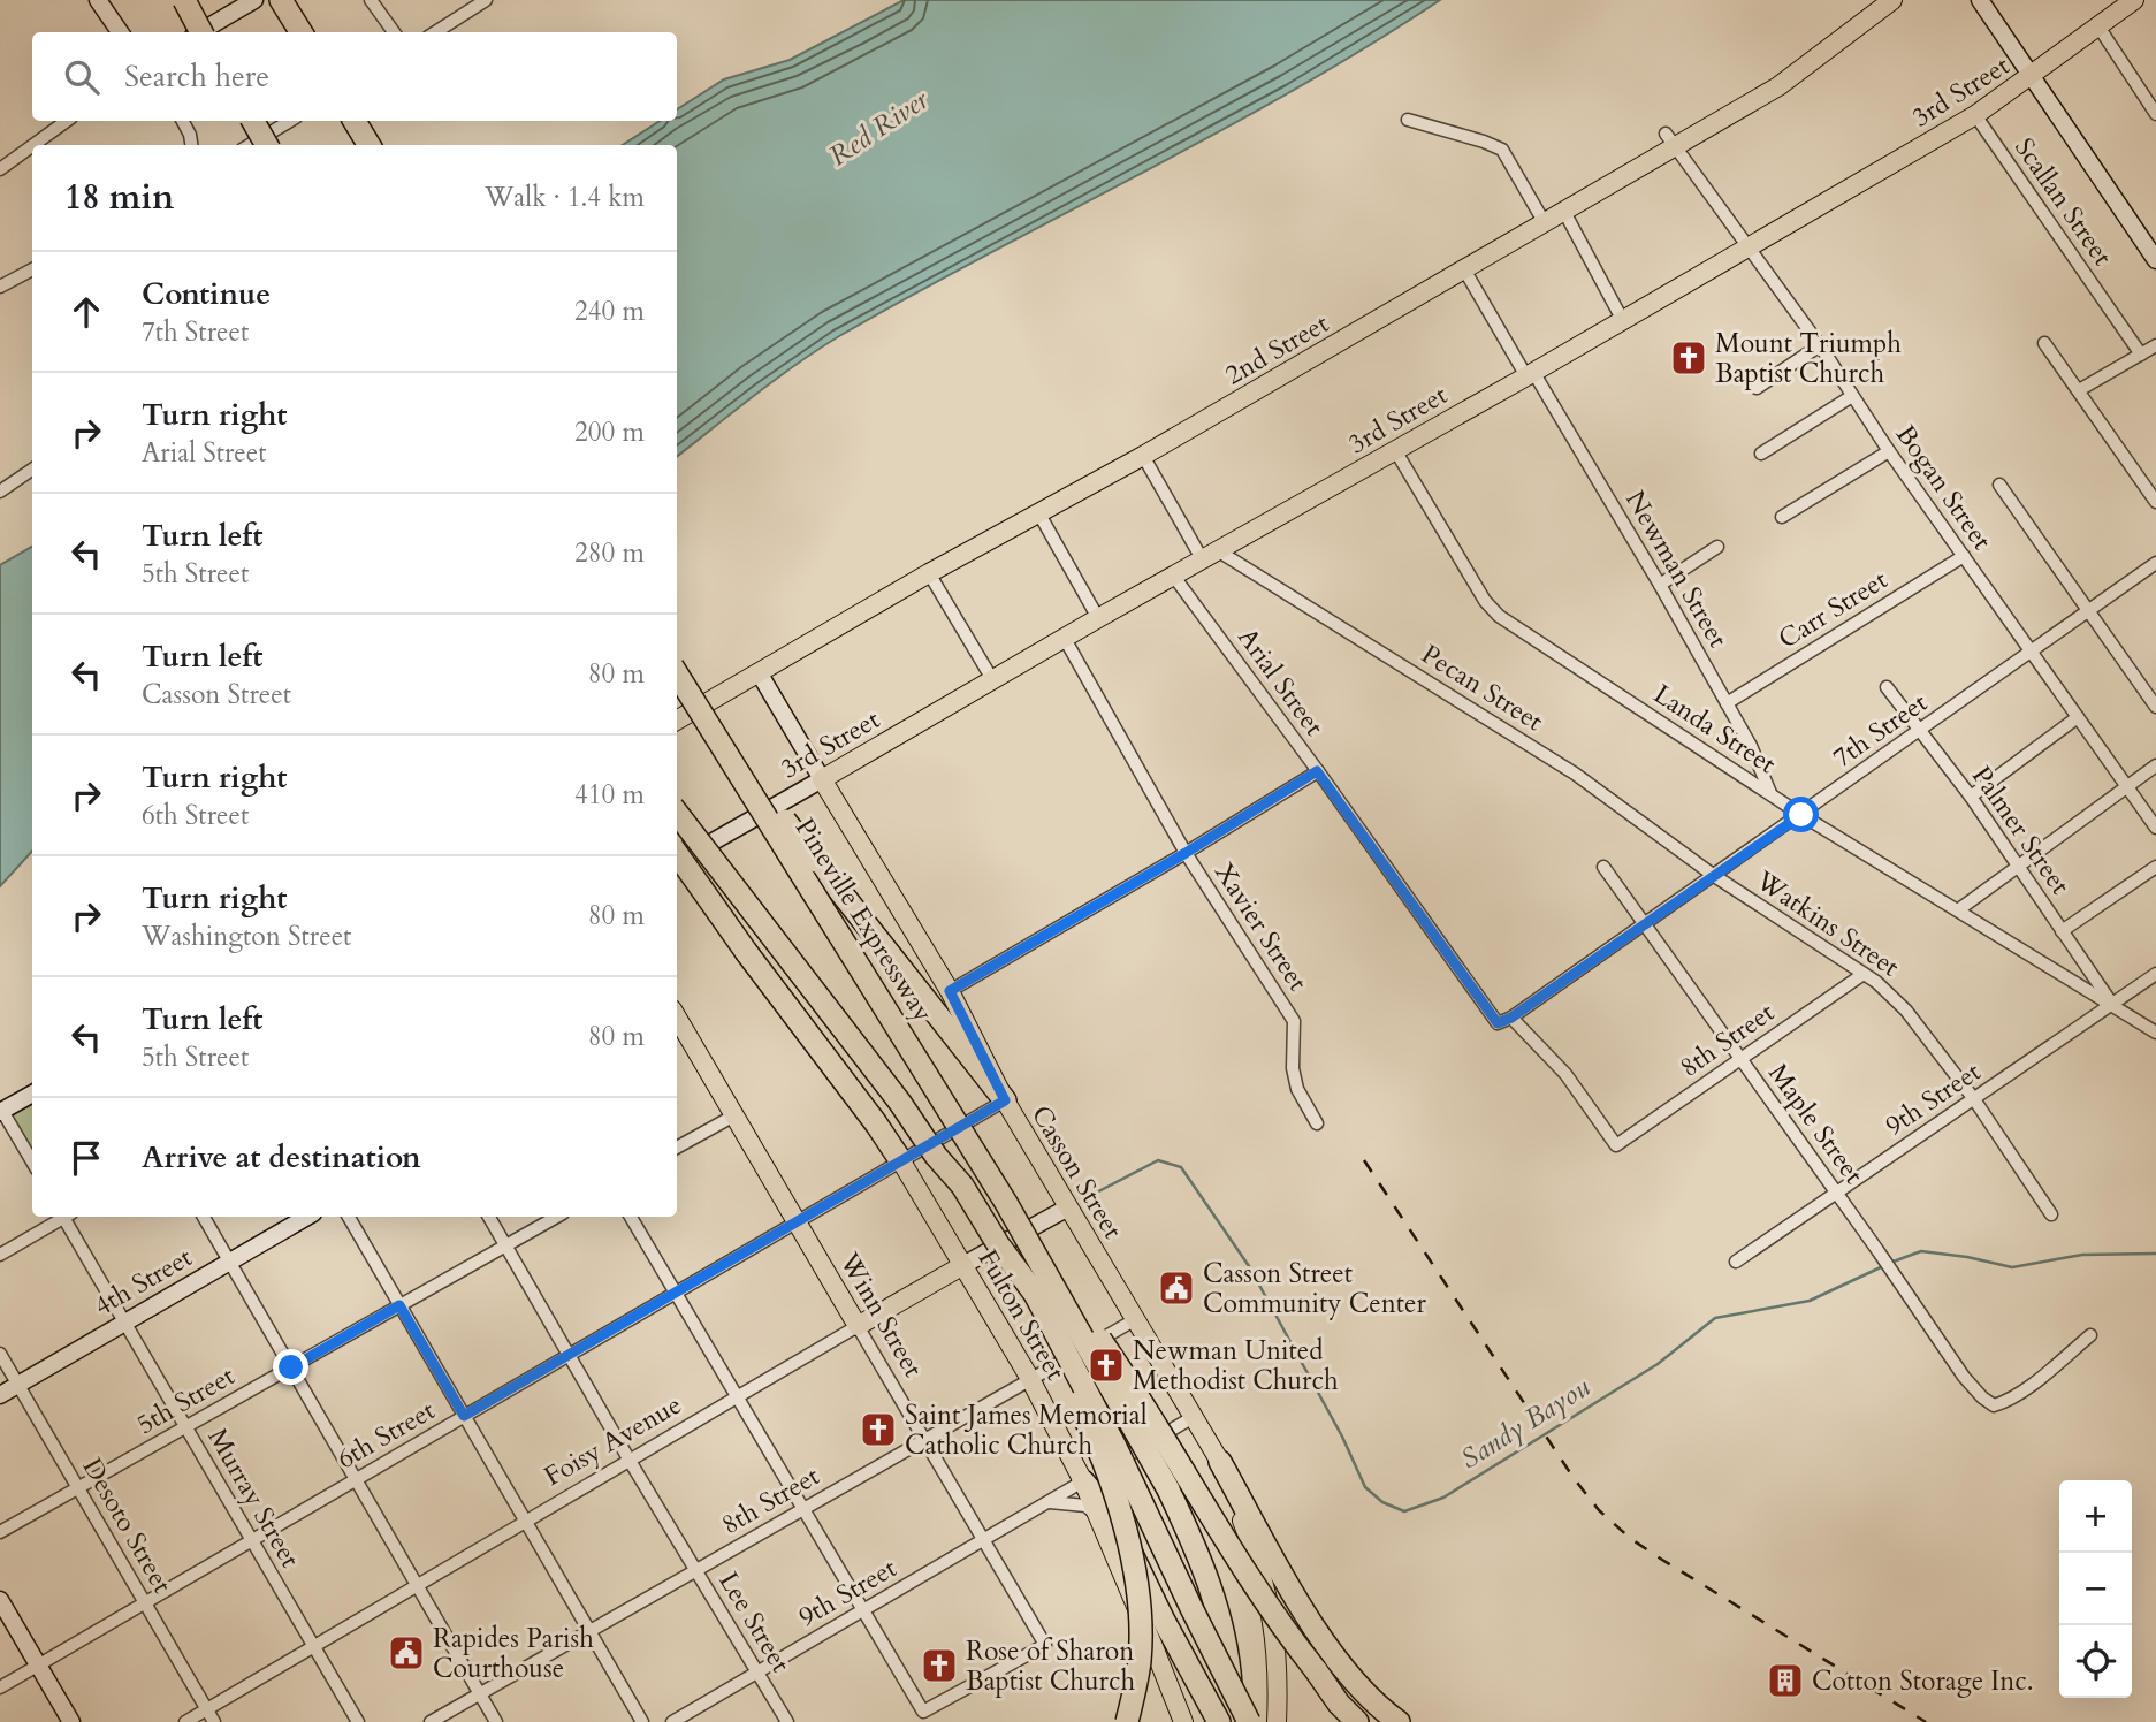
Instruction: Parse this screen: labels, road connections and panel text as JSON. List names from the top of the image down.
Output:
{
  "streets": {
    "highway": ["Pineville Expressway"],
    "main road": [
      "3rd Street",
      "2nd Street",
      "Casson Street",
      "4th Street",
      "Winn Street",
      "Fulton Street",
      "Foisy Avenue"
    ],
    "street": [
      "Scallan Street",
      "Bogan Street",
      "Newman Street",
      "Carr Street",
      "Arial Street",
      "Pecan Street",
      "Landa Street",
      "7th Street",
      "Palmer Street",
      "Watkins Street",
      "Xavier Street",
      "8th Street",
      "9th Street",
      "Maple Street",
      "5th Street",
      "6th Street",
      "Murray Street",
      "Desoto Street",
      "Lee Street"
    ]
  },
  "crossings": [
    ["3rd Street", "Scallan Street"],
    ["3rd Street", "Bogan Street"],
    ["3rd Street", "Newman Street"],
    ["3rd Street", "Arial Street"],
    ["3rd Street", "Pecan Street"],
    ["3rd Street", "Landa Street"],
    ["3rd Street", "Xavier Street"],
    ["3rd Street", "Casson Street"],
    ["2nd Street", "Bogan Street"],
    ["2nd Street", "Newman Street"],
    ["2nd Street", "Casson Street"],
    ["Bogan Street", "Carr Street"],
    ["Bogan Street", "7th Street"],
    ["Newman Street", "Carr Street"],
    ["Newman Street", "Landa Street"],
    ["Arial Street", "7th Street"],
    ["Arial Street", "8th Street"],
    ["Pecan Street", "7th Street"],
    ["Pecan Street", "Watkins Street"],
    ["Landa Street", "7th Street"],
    ["Landa Street", "Palmer Street"],
    ["Landa Street", "9th Street"],
    ["7th Street", "Palmer Street"],
    ["7th Street", "Watkins Street"],
    ["7th Street", "Maple Street"],
    ["Palmer Street", "9th Street"],
    ["Watkins Street", "8th Street"],
    ["Watkins Street", "9th Street"],
    ["8th Street", "Maple Street"],
    ["8th Street", "Casson Street"],
    ["8th Street", "Winn Street"],
    ["8th Street", "Fulton Street"],
    ["8th Street", "Lee Street"],
    ["9th Street", "Maple Street"],
    ["9th Street", "Casson Street"],
    ["9th Street", "Winn Street"],
    ["9th Street", "Fulton Street"],
    ["9th Street", "Lee Street"],
    ["Casson Street", "6th Street"],
    ["Casson Street", "Foisy Avenue"],
    ["4th Street", "Murray Street"],
    ["4th Street", "Desoto Street"],
    ["Winn Street", "6th Street"],
    ["Winn Street", "Foisy Avenue"],
    ["Fulton Street", "6th Street"],
    ["Fulton Street", "Foisy Avenue"],
    ["5th Street", "Murray Street"],
    ["5th Street", "Desoto Street"],
    ["5th Street", "Lee Street"],
    ["6th Street", "Murray Street"],
    ["6th Street", "Desoto Street"],
    ["6th Street", "Lee Street"],
    ["Foisy Avenue", "Murray Street"],
    ["Foisy Avenue", "Desoto Street"],
    ["Foisy Avenue", "Lee Street"]
  ],
  "water": ["Red River", "Sandy Bayou"],
  "places": {
    "church": [
      "Mount Triumph Baptist Church",
      "Newman United Methodist Church",
      "Saint James Memorial Catholic Church",
      "Rose of Sharon Baptist Church"
    ],
    "public building": ["Casson Street Community Center", "Rapides Parish Courthouse"],
    "building": ["Cotton Storage Inc."]
  },
  "page": {
    "search": "Search here",
    "heading": ["18 min", "Walk · 1.4 km"],
    "list": [
      ["Continue", "7th Street", "240 m"],
      ["Turn right", "Arial Street", "200 m"],
      ["Turn left", "5th Street", "280 m"],
      ["Turn left", "Casson Street", "80 m"],
      ["Turn right", "6th Street", "410 m"],
      ["Turn right", "Washington Street", "80 m"],
      ["Turn left", "5th Street", "80 m"],
      "Arrive at destination"
    ],
    "map_buttons": ["+", "−"]
  }
}
